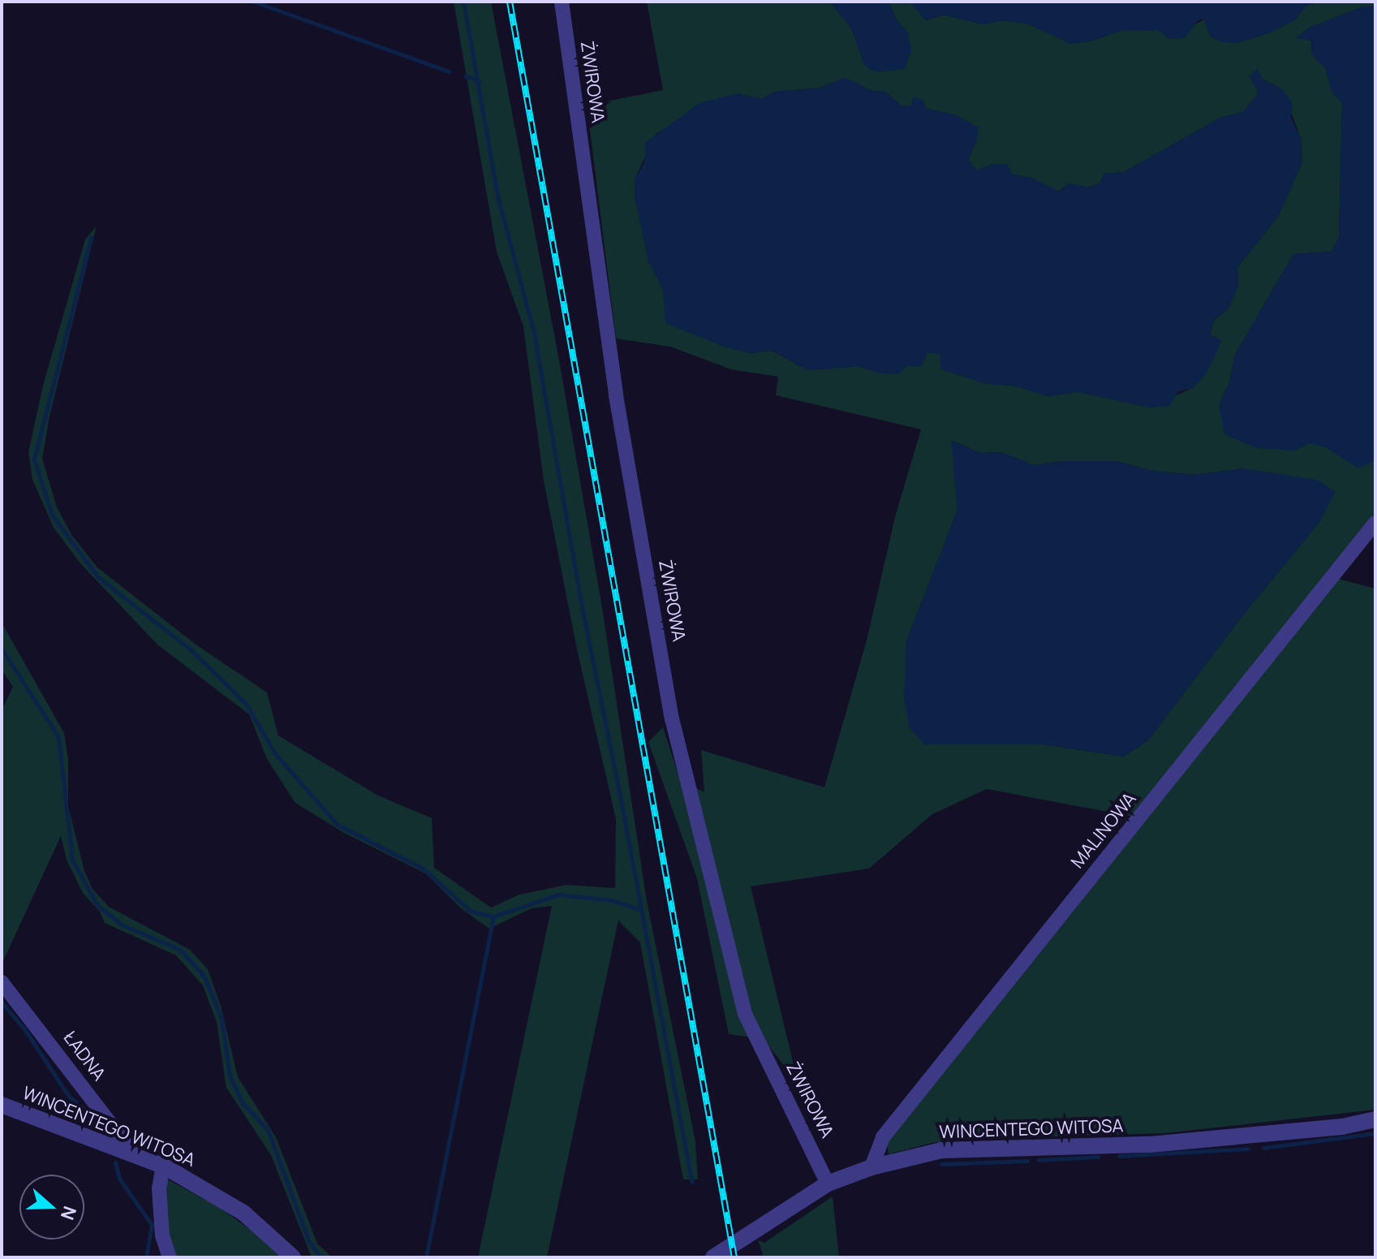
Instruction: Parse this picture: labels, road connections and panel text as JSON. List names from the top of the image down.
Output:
{
  "streets": {
    "street": [
      "ŻWIROWA",
      "MALINOWA",
      "ŁADNA",
      "WINCENTEGO WITOSA"
    ]
  },
  "crossings": [
    ["ŻWIROWA", "WINCENTEGO WITOSA"],
    ["MALINOWA", "WINCENTEGO WITOSA"],
    ["ŁADNA", "WINCENTEGO WITOSA"]
  ],
  "north": "right"
}
